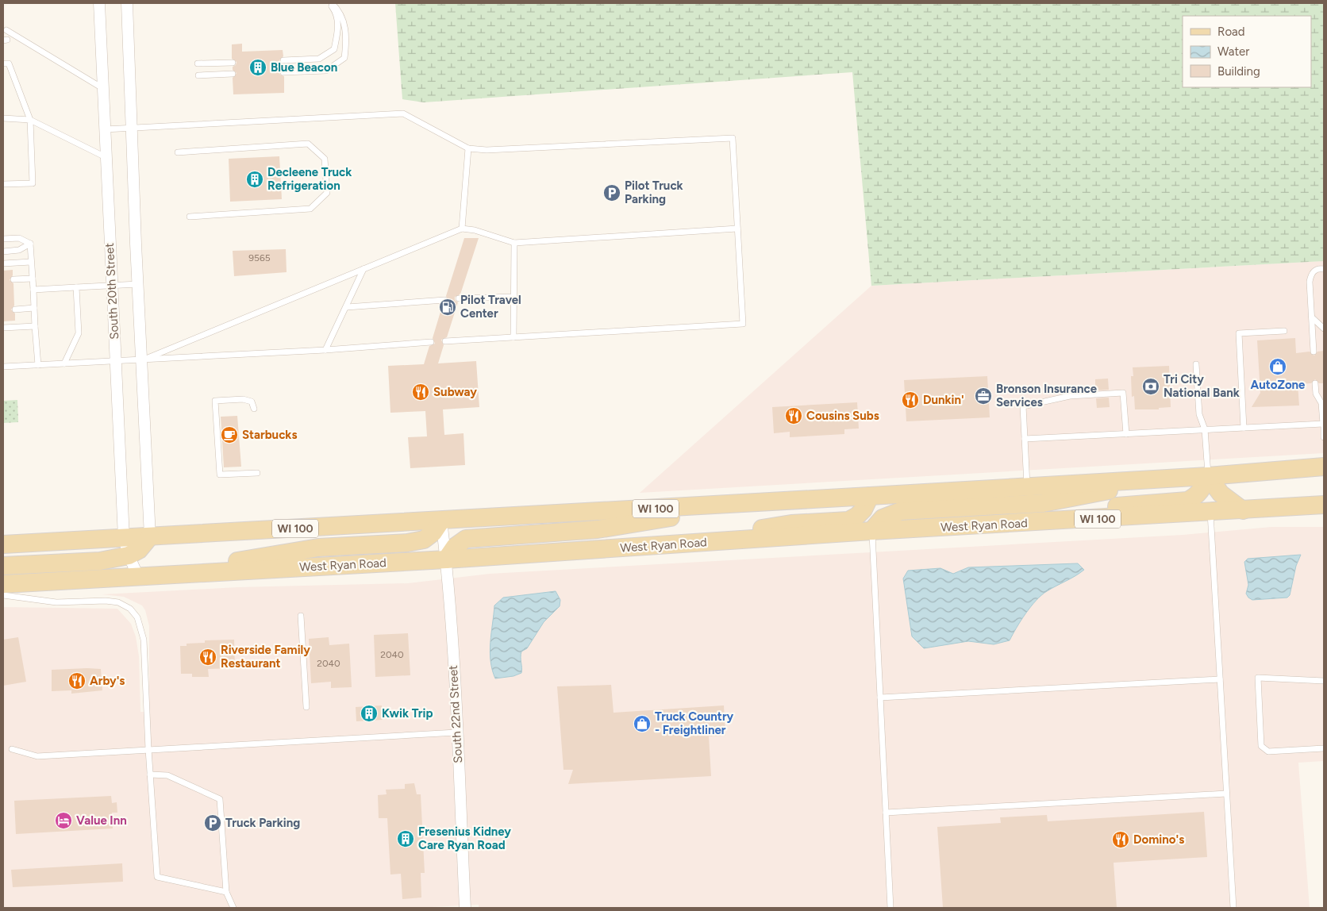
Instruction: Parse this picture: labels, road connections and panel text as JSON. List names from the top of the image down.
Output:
{
  "streets": {
    "main road": ["WI 100", "West Ryan Road"],
    "street": ["South 20th Street", "South 22nd Street"]
  },
  "crossings": [
    ["South 20th Street", "WI 100"],
    ["South 20th Street", "West Ryan Road"],
    ["WI 100", "South 22nd Street"],
    ["West Ryan Road", "South 22nd Street"]
  ],
  "places": {
    "building": [
      "Blue Beacon",
      "Decleene Truck Refrigeration",
      "Kwik Trip",
      "Fresenius Kidney Care Ryan Road"
    ],
    "parking": ["Pilot Truck Parking", "Truck Parking"],
    "fuel station": ["Pilot Travel Center"],
    "shop": ["AutoZone", "Truck Country - Freightliner"],
    "bank": ["Tri City National Bank"],
    "restaurant": [
      "Subway",
      "Dunkin'",
      "Cousins Subs",
      "Riverside Family Restaurant",
      "Arby's",
      "Domino's"
    ],
    "office": ["Bronson Insurance Services"],
    "cafe": ["Starbucks"],
    "hotel": ["Value Inn"]
  },
  "house_numbers": ["9565", "2040", "2040"],
  "legend": ["Road", "Water", "Building"]
}
